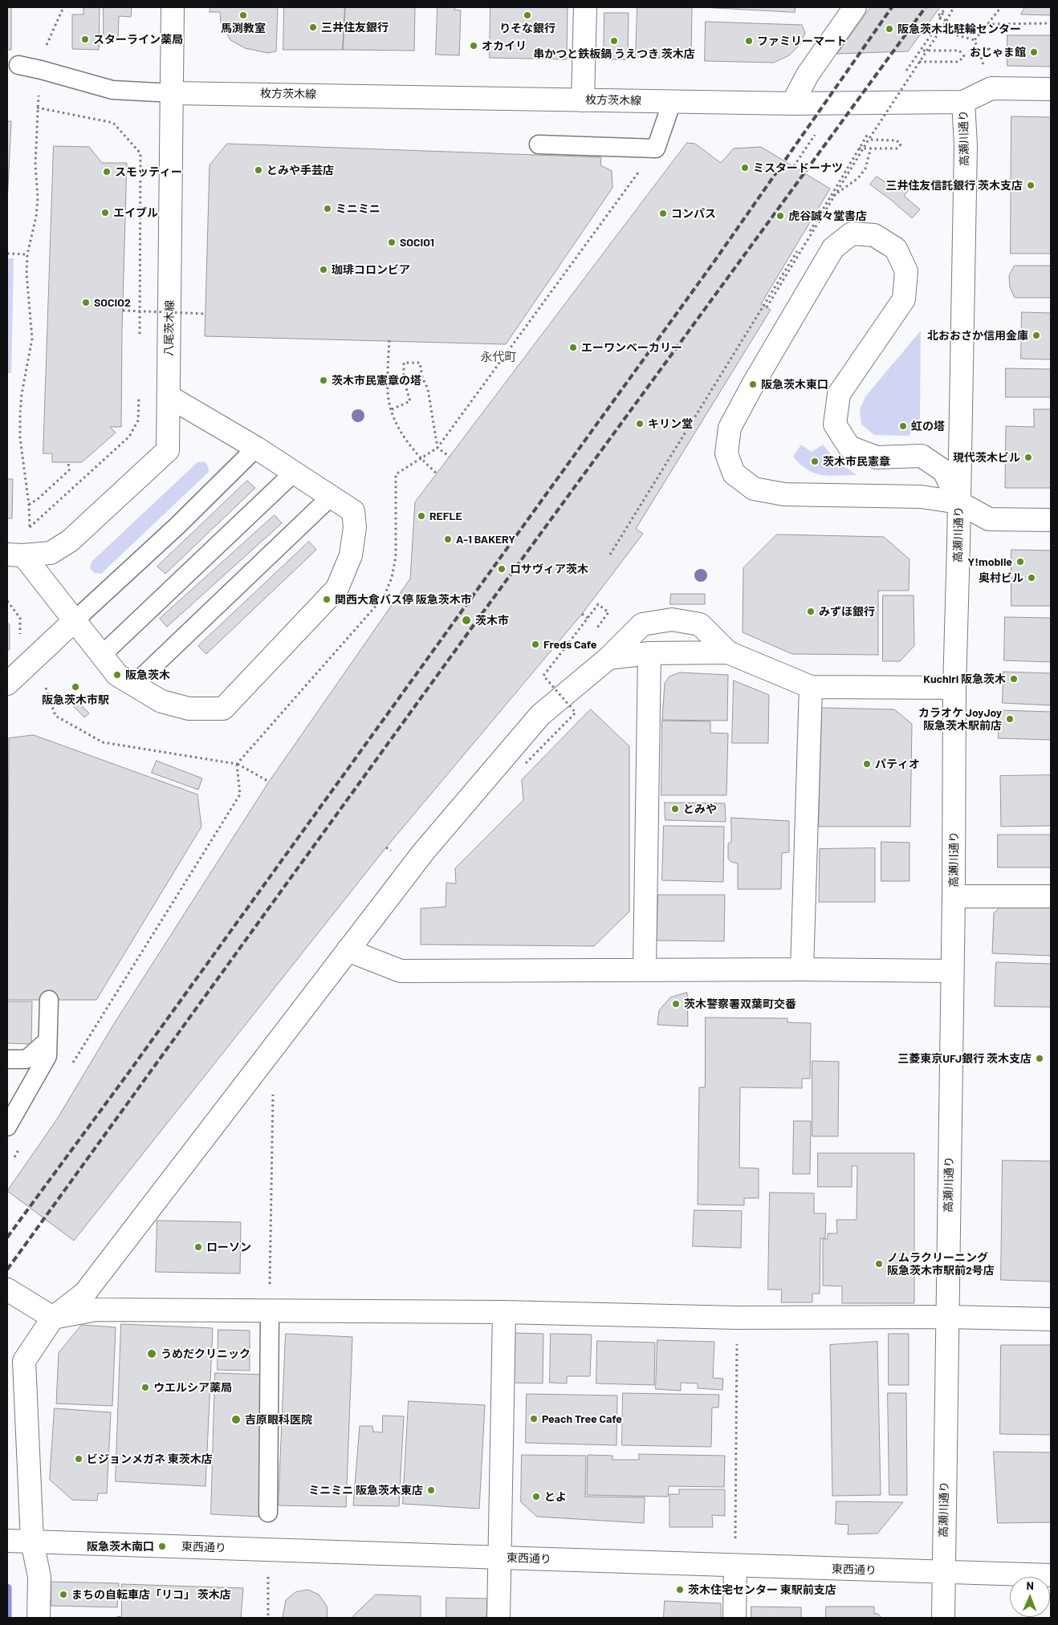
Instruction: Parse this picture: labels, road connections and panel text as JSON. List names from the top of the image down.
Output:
{
  "streets": {
    "street": [
      "枚方茨木線",
      "高瀬川通り",
      "八尾茨木線",
      "東西通り"
    ]
  },
  "crossings": [
    ["枚方茨木線", "高瀬川通り"],
    ["枚方茨木線", "八尾茨木線"],
    ["高瀬川通り", "東西通り"]
  ],
  "districts": ["永代町"],
  "places": [
    "馬渕教室",
    "りそな銀行",
    "三井住友銀行",
    "阪急茨木北駐輪センター",
    "スターライン薬局",
    "串かつと鉄板鍋 うえつき 茨木店",
    "ファミリーマート",
    "オカイリ",
    "おじゃま館",
    "ミスタードーナツ",
    "とみや手芸店",
    "スモッティー",
    "三井住友信託銀行 茨木支店",
    "ミニミニ",
    "エイブル",
    "コンパス",
    "虎谷誠々堂書店",
    "SOCIO1",
    "珈琲コロンビア",
    "SOCIO2",
    "北おおさか信用金庫",
    "エーワンベーカリー",
    "茨木市民憲章の塔",
    "阪急茨木東口",
    "キリン堂",
    "虹の塔",
    "現代茨木ビル",
    "茨木市民憲章",
    "REFLE",
    "A-1 BAKERY",
    "Y!mobile",
    "ロサヴィア茨木",
    "奥村ビル",
    "関西大倉バス停 阪急茨木市",
    "みずほ銀行",
    "茨木市",
    "Freds Cafe",
    "阪急茨木",
    "Kuchiri 阪急茨木",
    "阪急茨木市駅",
    "カラオケ JoyJoy 阪急茨木駅前店",
    "パティオ",
    "とみや",
    "茨木警察署双葉町交番",
    "三菱東京UFJ銀行 茨木支店",
    "ローソン",
    "ノムラクリーニング 阪急茨木市駅前2号店",
    "うめだクリニック",
    "ウエルシア薬局",
    "Peach Tree Cafe",
    "吉原眼科医院",
    "ビジョンメガネ 東茨木店",
    "ミニミニ 阪急茨木東店",
    "とよ",
    "阪急茨木南口",
    "茨木住宅センター 東駅前支店",
    "まちの自転車店「リコ」 茨木店"
  ],
  "north": "top"
}
